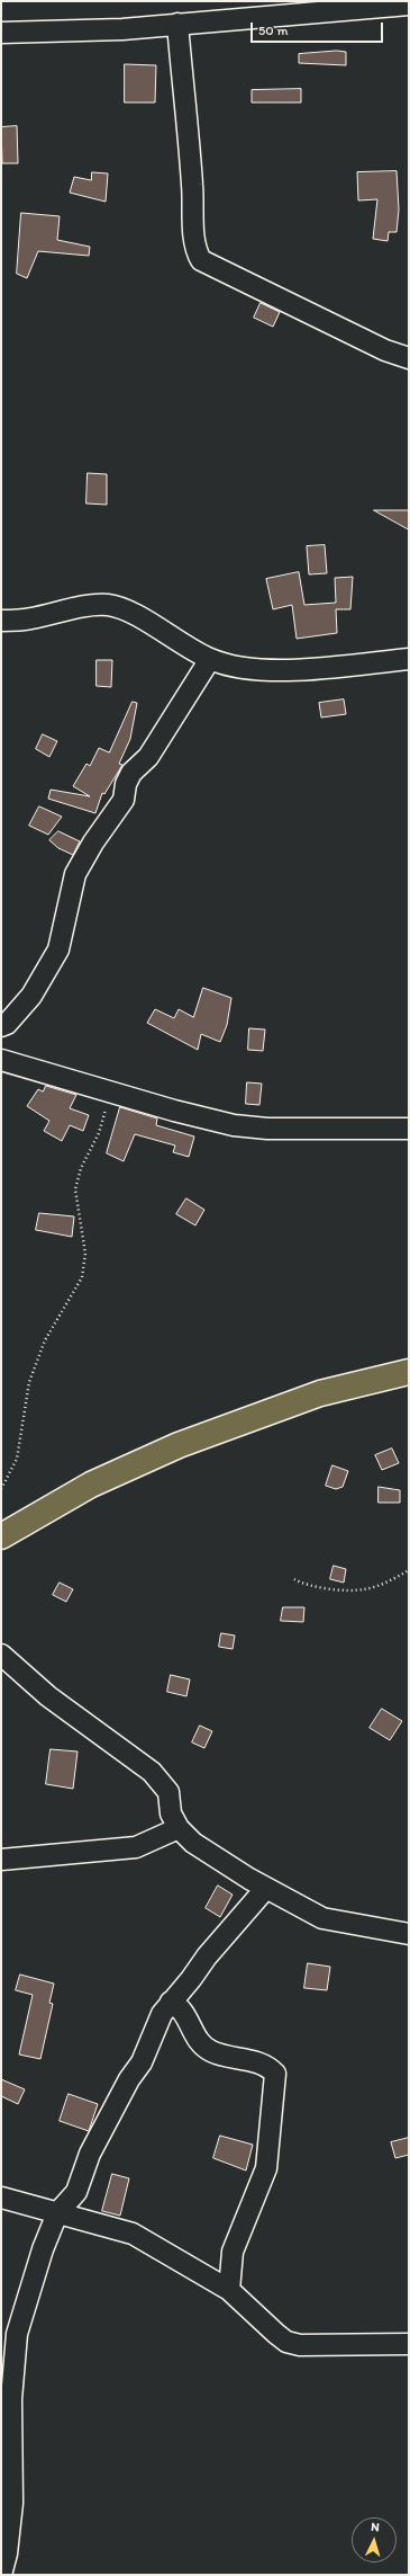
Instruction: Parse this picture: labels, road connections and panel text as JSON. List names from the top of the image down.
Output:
{
  "scale_bar": "50 m",
  "north": "top"
}
